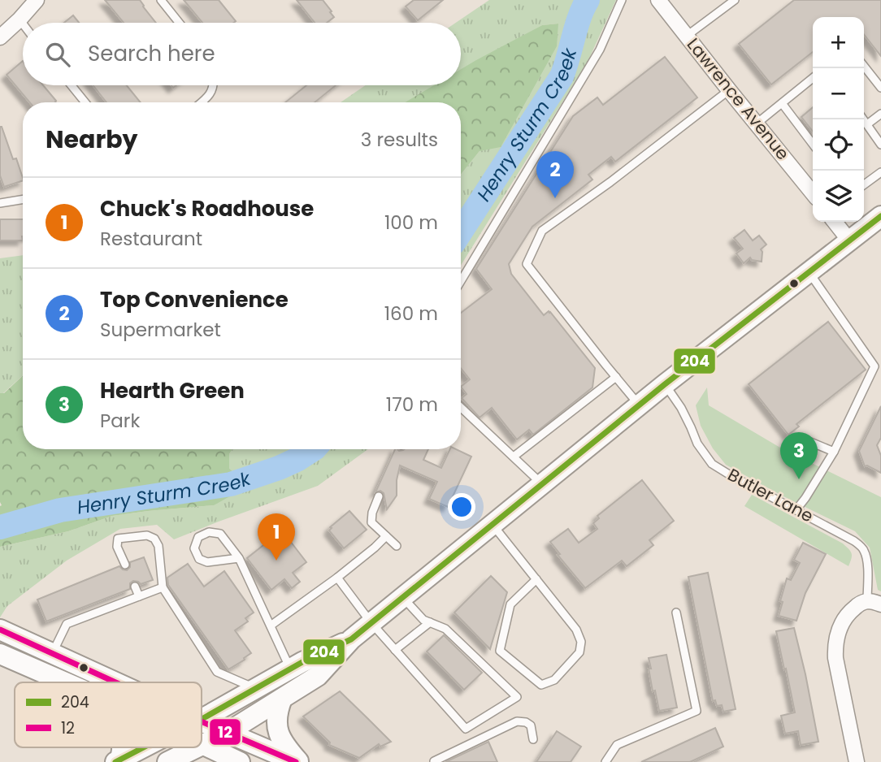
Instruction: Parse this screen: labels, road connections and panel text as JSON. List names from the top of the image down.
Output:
{
  "streets": {
    "street": ["Lawrence Avenue"],
    "lane": ["Butler Lane"]
  },
  "water": ["Henry Sturm Creek"],
  "lines": ["transit line 204", "transit line 12"],
  "legend": ["204", "12"],
  "page": {
    "map_buttons": ["+", "−"],
    "search": "Search here",
    "heading": ["Nearby", "3 results"],
    "pins": ["2", "3", "1"],
    "list": [
      {
        "mark": "1",
        "name": "Chuck's Roadhouse",
        "note": "Restaurant",
        "value": "100 m"
      },
      {
        "mark": "2",
        "name": "Top Convenience",
        "note": "Supermarket",
        "value": "160 m"
      },
      {
        "mark": "3",
        "name": "Hearth Green",
        "note": "Park",
        "value": "170 m"
      }
    ]
  }
}
